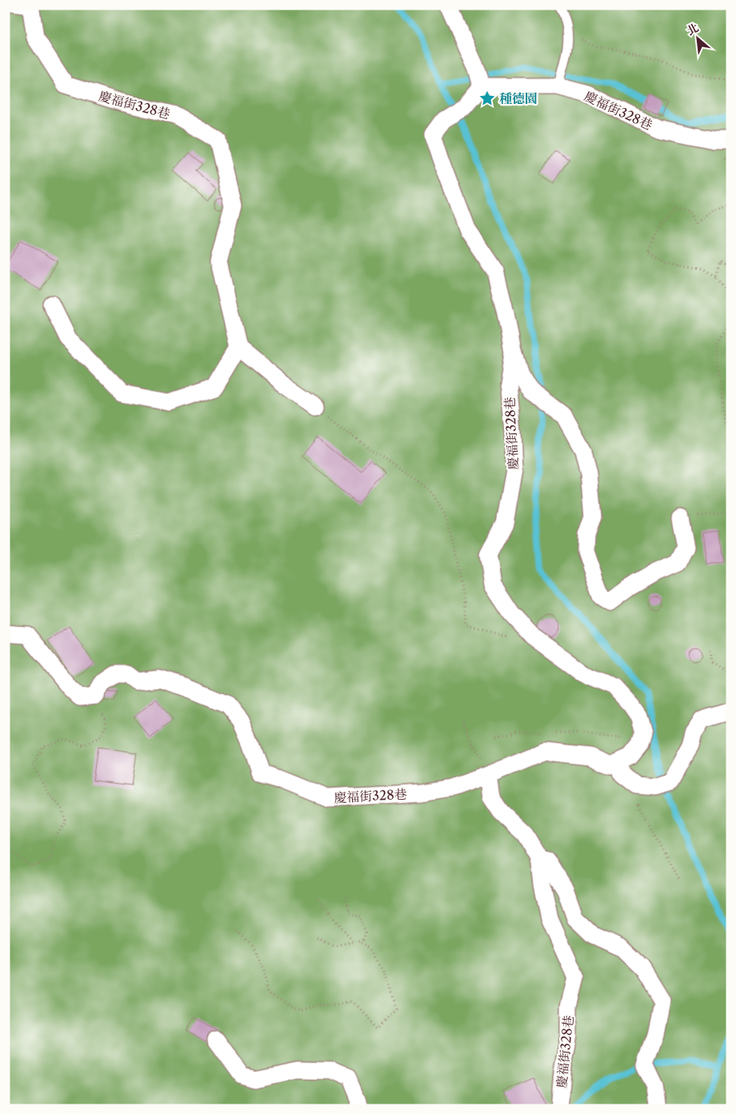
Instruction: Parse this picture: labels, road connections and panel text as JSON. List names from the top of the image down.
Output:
{
  "streets": {
    "street": ["慶福街328巷"]
  },
  "places": {
    "place": ["種德園"]
  },
  "north": "top left"
}
